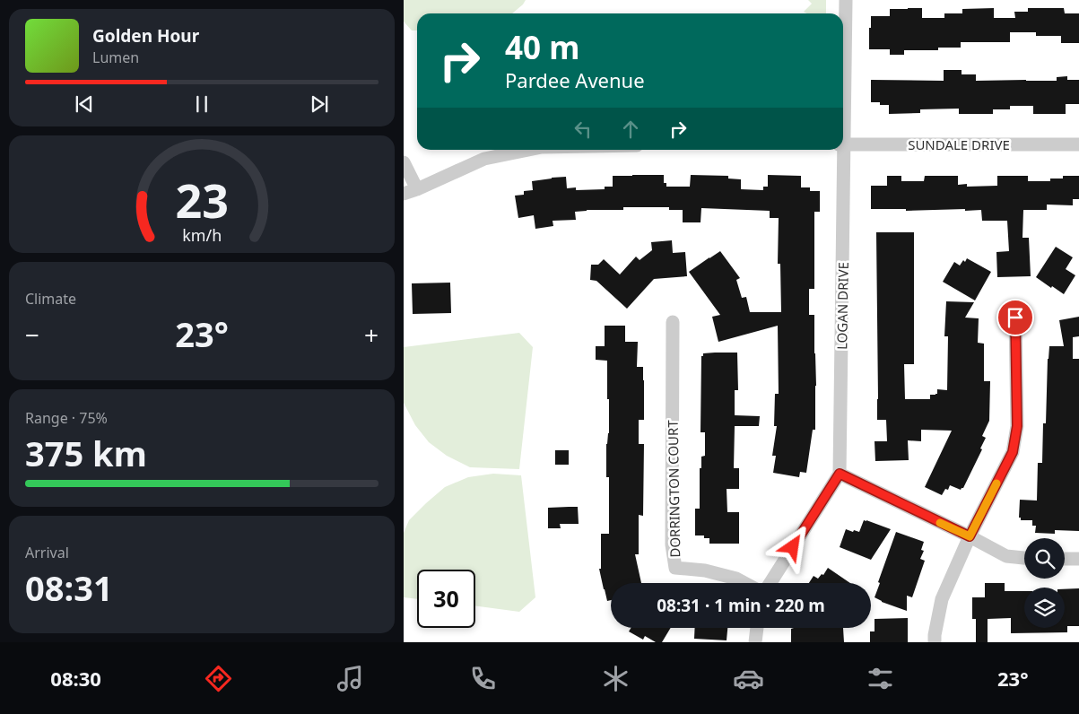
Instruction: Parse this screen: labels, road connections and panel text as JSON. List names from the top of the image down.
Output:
{
  "streets": {
    "street": ["SUNDALE DRIVE", "LOGAN DRIVE", "DORRINGTON COURT"]
  },
  "page": {
    "turn": ["40 m", "Pardee Avenue"],
    "song": ["Golden Hour", "Lumen"],
    "tile": [
      "Climate",
      ["Range · 75%", "375 km"],
      ["Arrival", "08:31"]
    ],
    "heat": ["−", "23°", "+"],
    "limit": "30",
    "trip": "08:31 · 1 min · 220 m",
    "tabs": ["08:30", "23°"],
    "gauge": ["23", "km/h"]
  }
}
